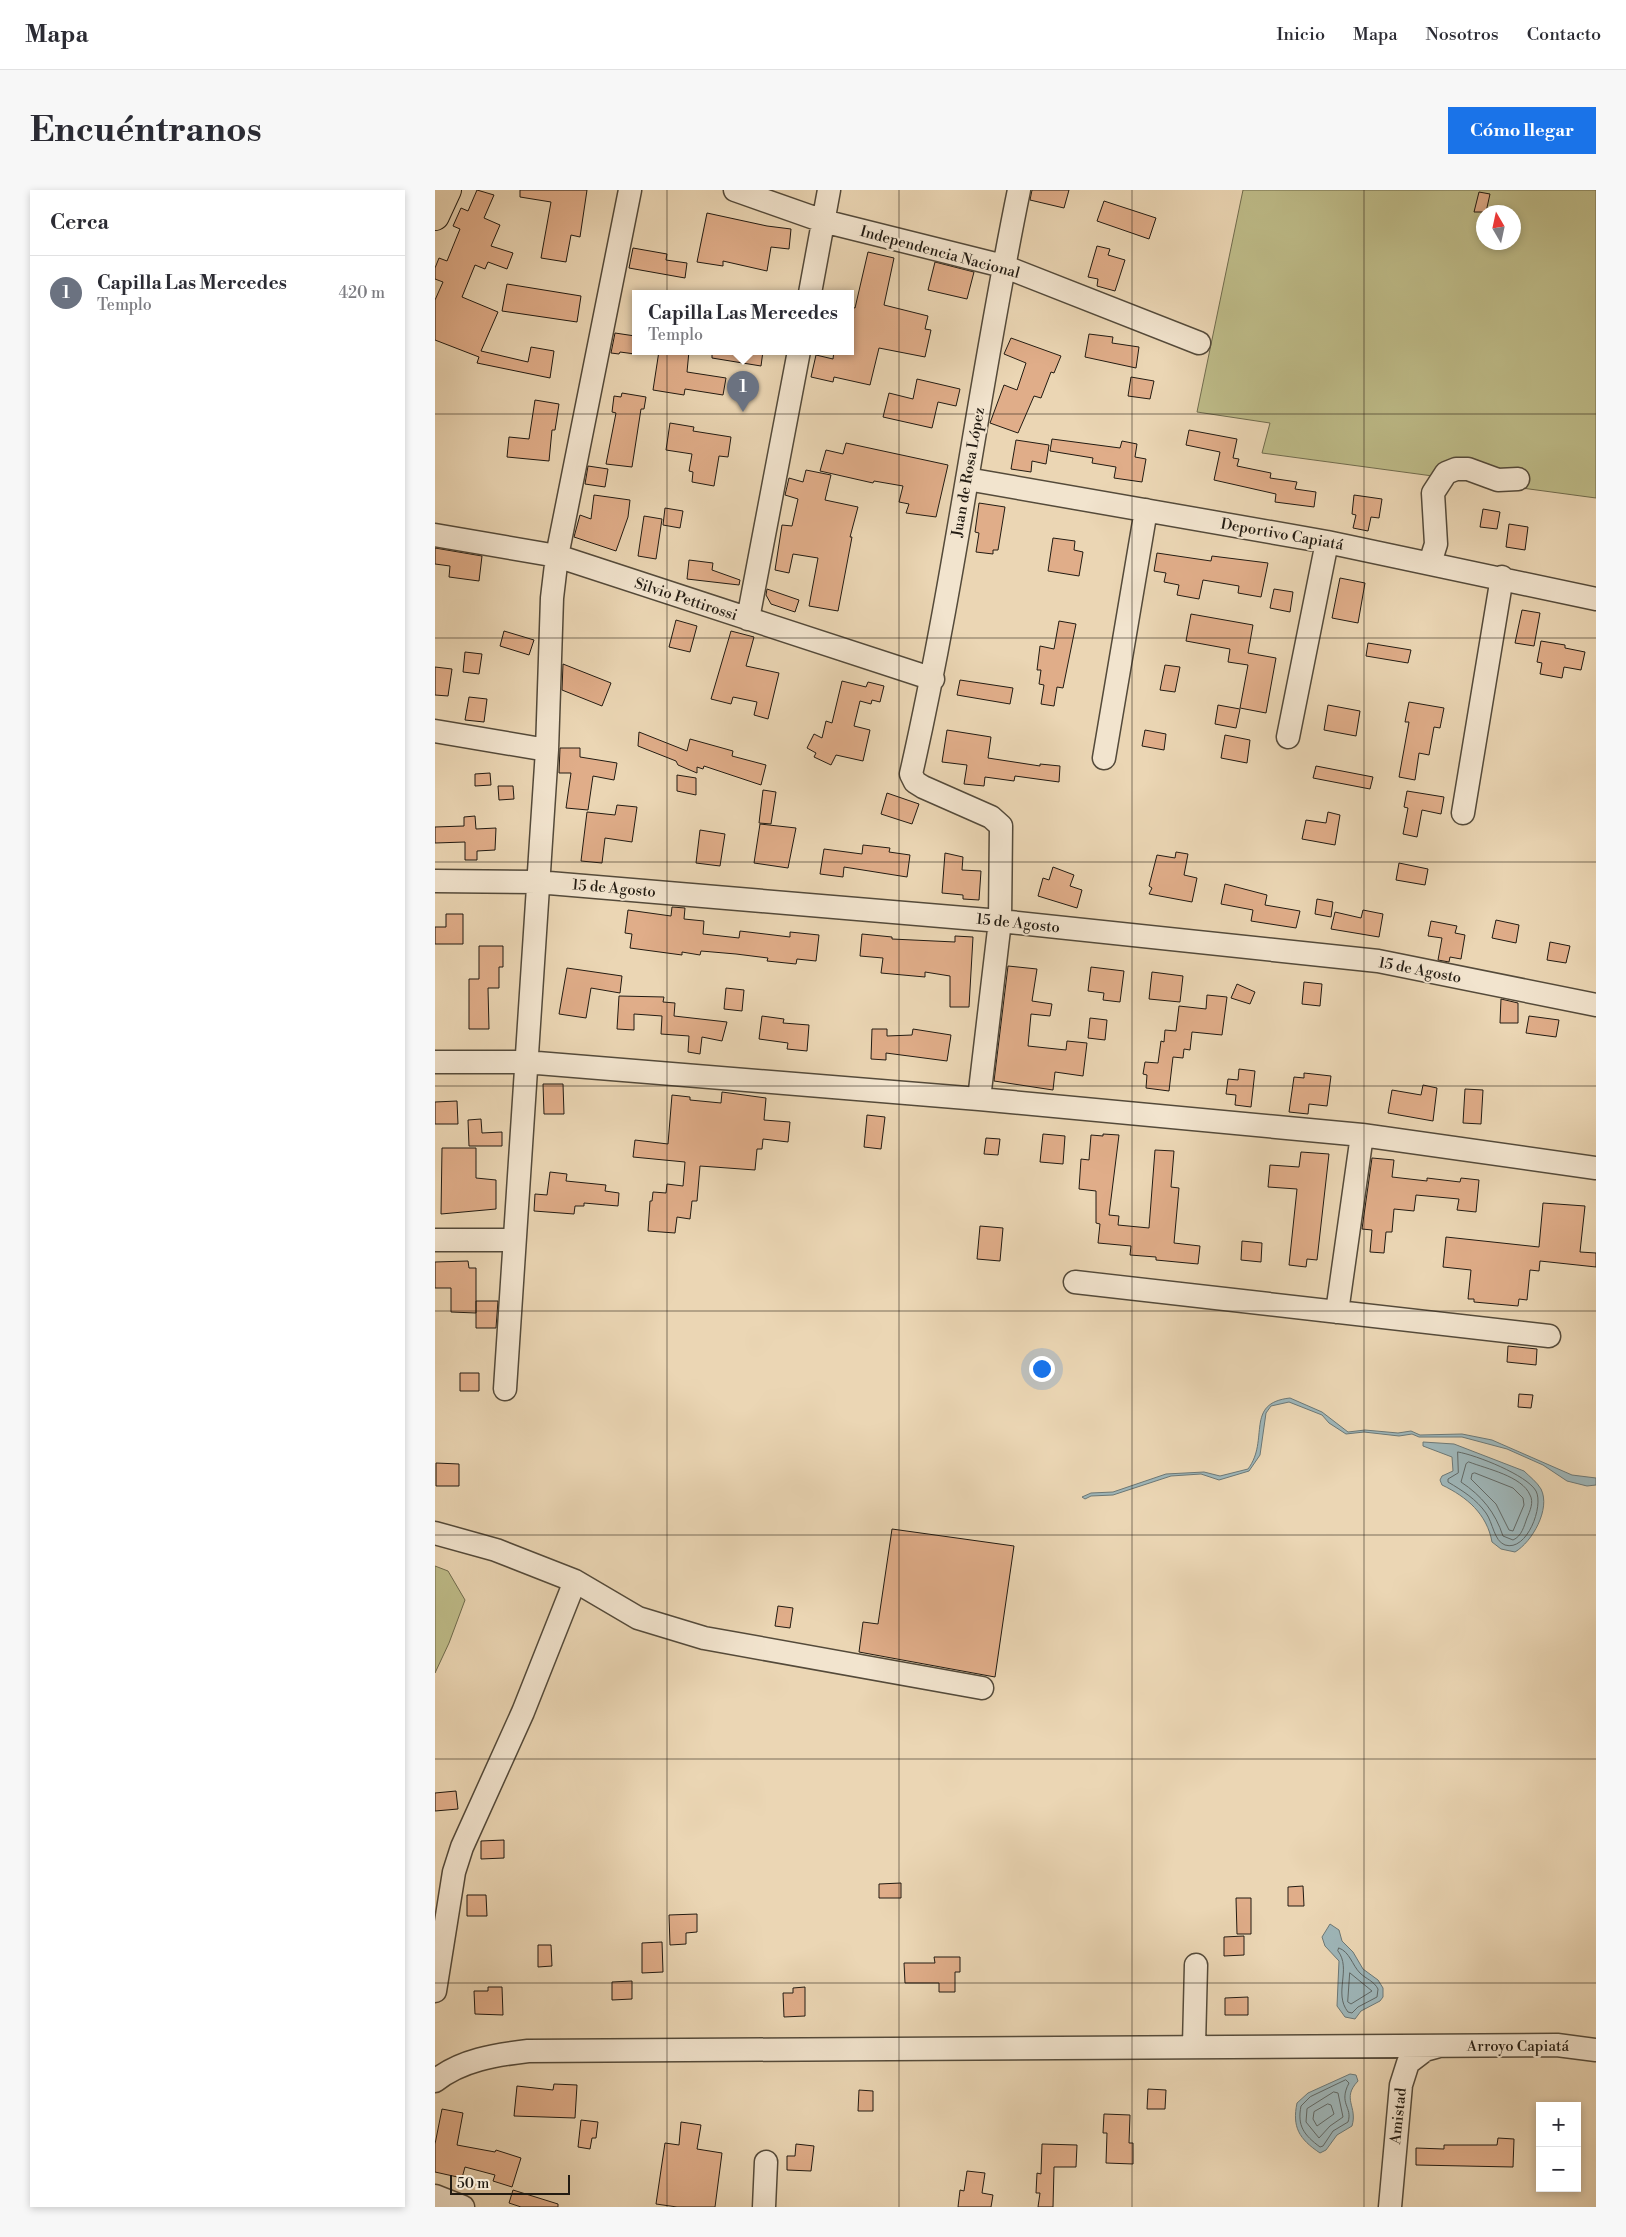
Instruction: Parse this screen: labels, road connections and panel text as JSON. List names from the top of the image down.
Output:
{
  "streets": {
    "street": [
      "Independencia Nacional",
      "Juan de Rosa López",
      "Deportivo Capiatá",
      "Silvio Pettirossi",
      "15 de Agosto",
      "Arroyo Capiatá",
      "Amistad"
    ]
  },
  "crossings": [
    ["Independencia Nacional", "Juan de Rosa López"],
    ["Juan de Rosa López", "Deportivo Capiatá"],
    ["Juan de Rosa López", "Silvio Pettirossi"],
    ["Juan de Rosa López", "15 de Agosto"],
    ["Arroyo Capiatá", "Amistad"]
  ],
  "scale_bar": "50 m",
  "north": "top",
  "page": {
    "header": "Mapa",
    "nav": [
      "Inicio",
      "Mapa",
      "Nosotros",
      "Contacto"
    ],
    "buttons": "Cómo llegar",
    "title": "Encuéntranos",
    "heading": "Cerca",
    "list": [
      {
        "mark": "1",
        "name": "Capilla Las Mercedes",
        "note": "Templo",
        "value": "420 m"
      }
    ],
    "popup": ["Capilla Las Mercedes", "Templo"],
    "pins": "1",
    "map_buttons": ["+", "−"],
    "scale": "50 m"
  }
}
